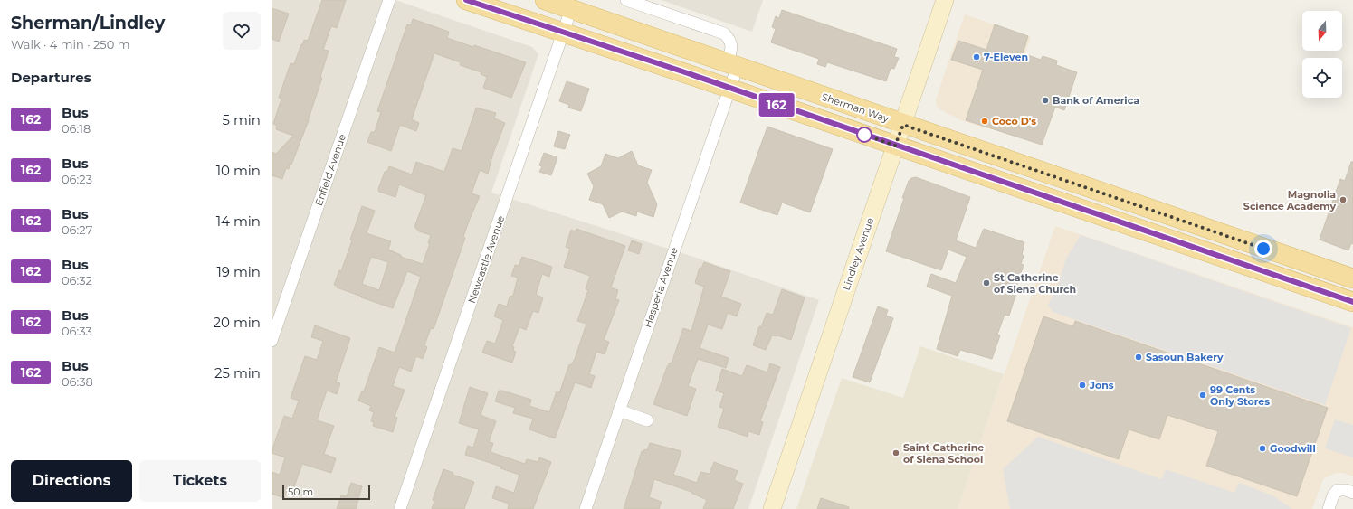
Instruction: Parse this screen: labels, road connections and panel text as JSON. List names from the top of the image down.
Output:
{
  "streets": {
    "main road": ["Sherman Way", "Lindley Avenue"],
    "street": ["Enfield Avenue", "Newcastle Avenue", "Hesperia Avenue"]
  },
  "crossings": [
    ["Sherman Way", "Lindley Avenue"],
    ["Sherman Way", "Newcastle Avenue"],
    ["Sherman Way", "Hesperia Avenue"]
  ],
  "places": [
    "7-Eleven",
    "Bank of America",
    "Coco D's",
    "Magnolia Science Academy",
    "St Catherine of Siena Church",
    "Sasoun Bakery",
    "Jons",
    "99 Cents Only Stores",
    "Goodwill",
    "Saint Catherine of Siena School"
  ],
  "lines": ["bus line 162"],
  "scale_bar": "50 m",
  "north": "bottom",
  "page": {
    "heading": [
      ["Sherman/Lindley", "Walk · 4 min · 250 m"],
      "Departures"
    ],
    "on_map": "162",
    "list": [
      {
        "mark": "162",
        "name": "Bus",
        "note": "06:18",
        "value": "5 min"
      },
      {
        "mark": "162",
        "name": "Bus",
        "note": "06:23",
        "value": "10 min"
      },
      {
        "mark": "162",
        "name": "Bus",
        "note": "06:27",
        "value": "14 min"
      },
      {
        "mark": "162",
        "name": "Bus",
        "note": "06:32",
        "value": "19 min"
      },
      {
        "mark": "162",
        "name": "Bus",
        "note": "06:33",
        "value": "20 min"
      },
      {
        "mark": "162",
        "name": "Bus",
        "note": "06:38",
        "value": "25 min"
      }
    ],
    "buttons": ["Directions", "Tickets"],
    "scale": "50 m"
  }
}
